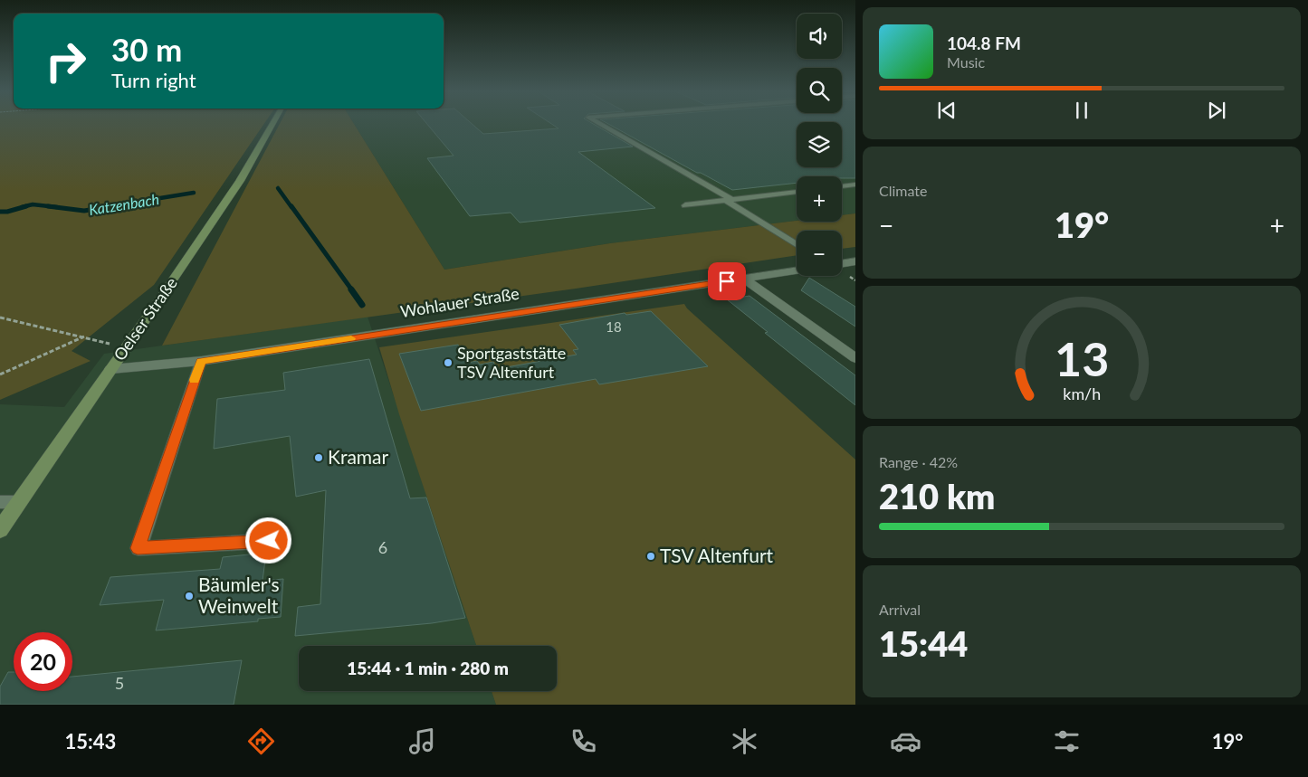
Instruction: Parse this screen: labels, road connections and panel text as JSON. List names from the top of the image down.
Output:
{
  "streets": {
    "main road": ["Oelser Straße"],
    "street": ["Wohlauer Straße"]
  },
  "crossings": [
    ["Wohlauer Straße", "Oelser Straße"]
  ],
  "water": ["Katzenbach"],
  "places": [
    "Sportgaststätte TSV Altenfurt",
    "Kramar",
    "TSV Altenfurt",
    "Bäumler's Weinwelt"
  ],
  "house_numbers": ["18", "6", "5"],
  "page": {
    "map_buttons": ["+", "−"],
    "turn": ["30 m", "Turn right"],
    "song": ["104.8 FM", "Music"],
    "tile": [
      "Climate",
      ["Range · 42%", "210 km"],
      ["Arrival", "15:44"]
    ],
    "heat": ["−", "19°", "+"],
    "limit": "20",
    "trip": "15:44 · 1 min · 280 m",
    "tabs": ["15:43", "19°"],
    "gauge": ["13", "km/h"]
  }
}
